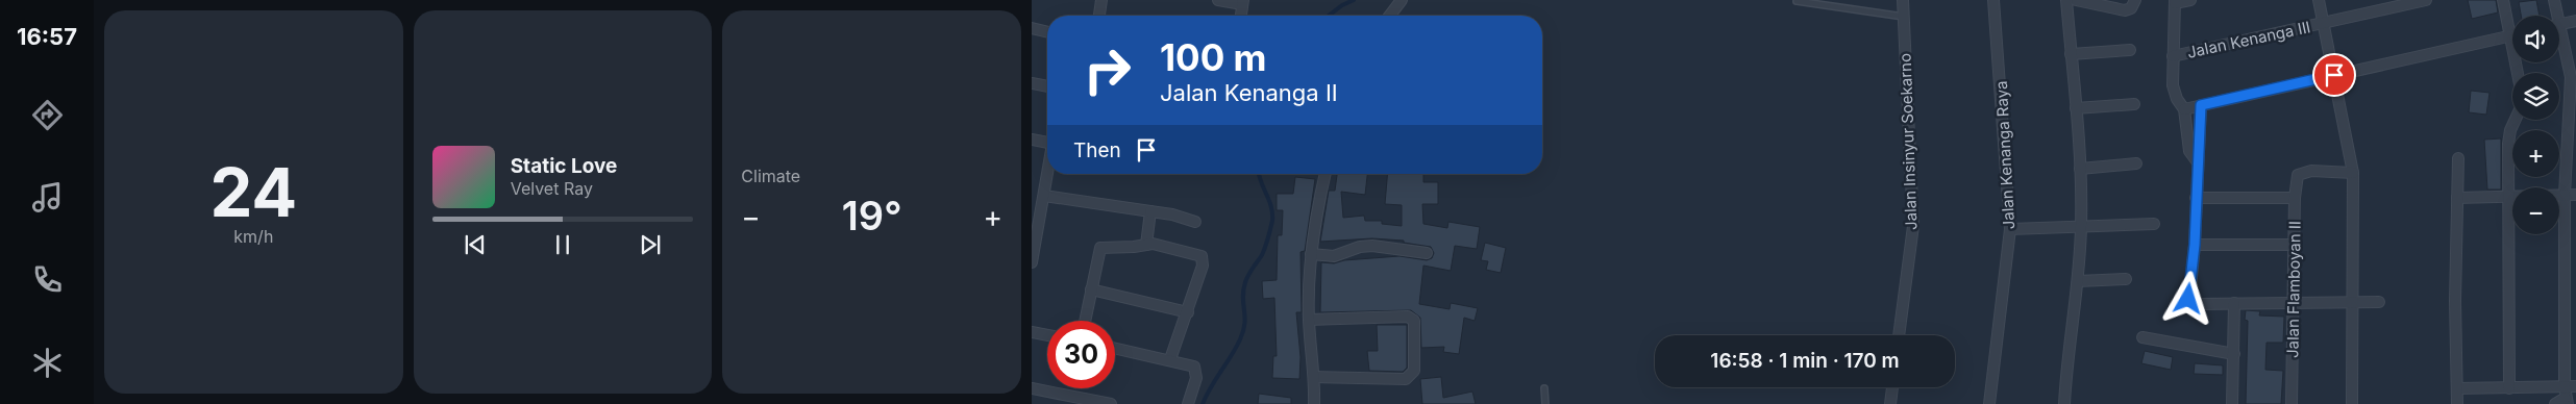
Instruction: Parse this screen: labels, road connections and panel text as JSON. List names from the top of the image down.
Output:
{
  "streets": {
    "street": [
      "Jalan Kenanga III",
      "Jalan Insinyur Soekarno",
      "Jalan Kenanga Raya",
      "Jalan Flamboyan II"
    ]
  },
  "page": {
    "tabs": "16:57",
    "tile": [
      ["24", "km/h"],
      "Climate"
    ],
    "map_buttons": ["+", "−"],
    "turn": ["100 m", "Jalan Kenanga II"],
    "then": "Then",
    "song": ["Static Love", "Velvet Ray"],
    "heat": ["−", "19°", "+"],
    "limit": "30",
    "trip": "16:58 · 1 min · 170 m"
  }
}
